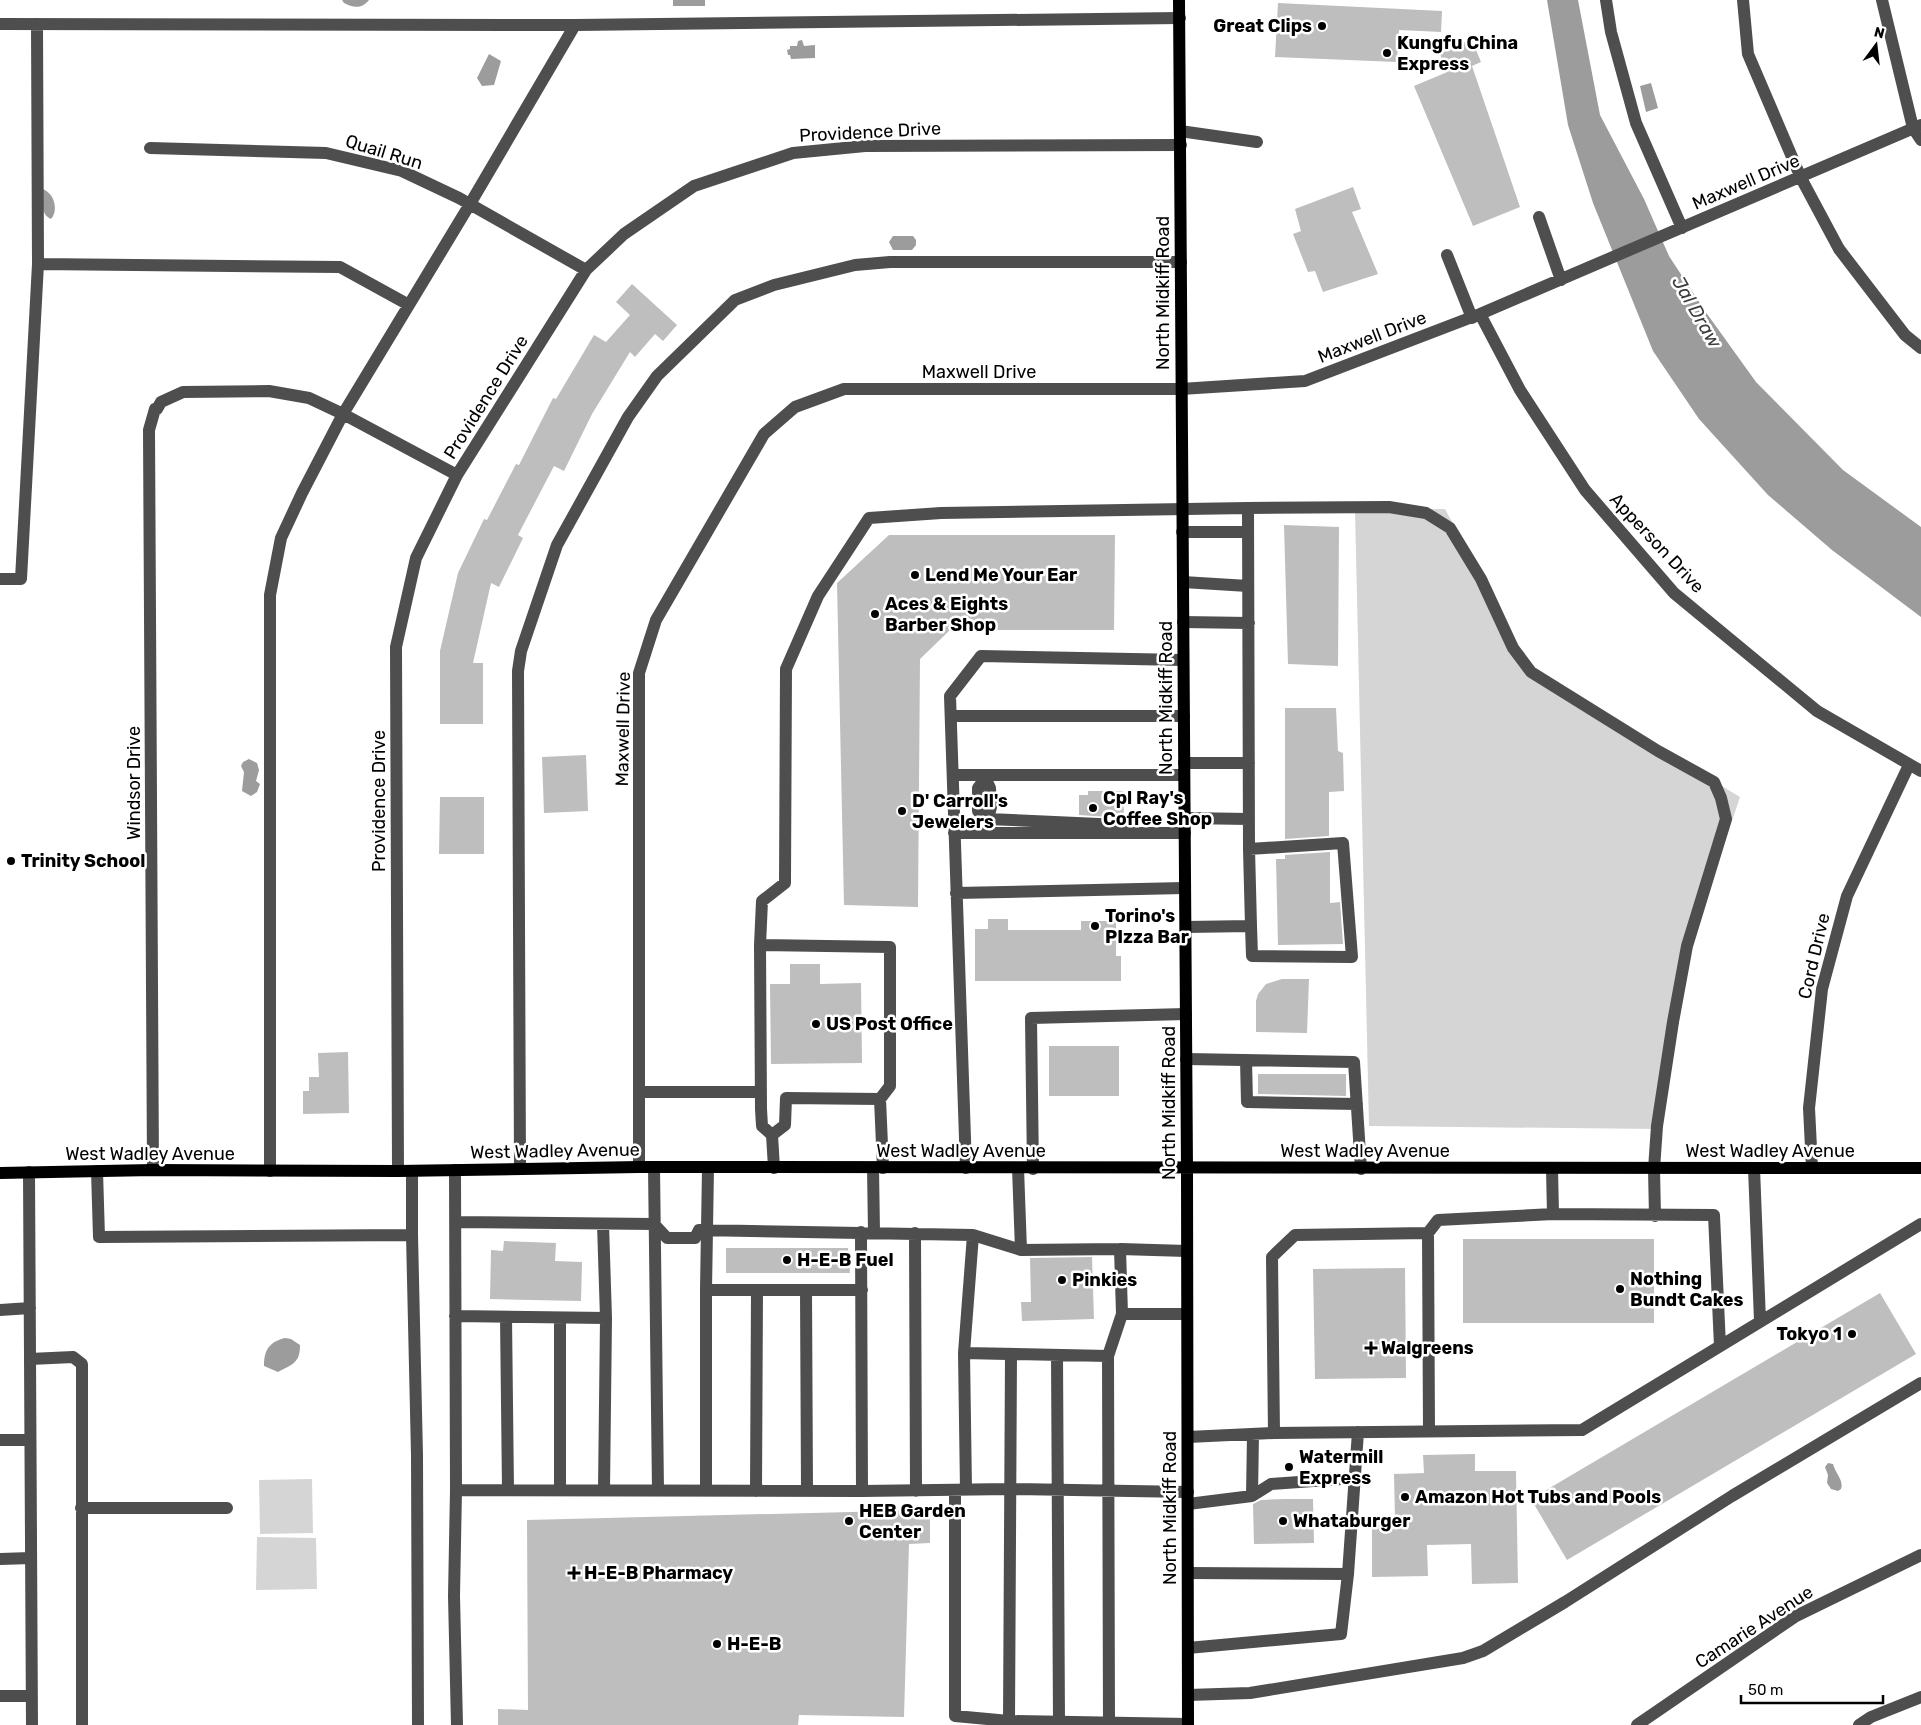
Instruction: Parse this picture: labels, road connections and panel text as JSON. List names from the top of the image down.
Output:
{
  "streets": {
    "main road": ["North Midkiff Road", "West Wadley Avenue"],
    "street": [
      "Providence Drive",
      "Quail Run",
      "Maxwell Drive",
      "Apperson Drive",
      "Windsor Drive",
      "Cord Drive",
      "Camarie Avenue"
    ]
  },
  "crossings": [
    ["Providence Drive", "Quail Run"],
    ["Providence Drive", "North Midkiff Road"],
    ["Providence Drive", "West Wadley Avenue"],
    ["Maxwell Drive", "North Midkiff Road"],
    ["Maxwell Drive", "Apperson Drive"],
    ["Maxwell Drive", "West Wadley Avenue"],
    ["North Midkiff Road", "West Wadley Avenue"],
    ["Apperson Drive", "Cord Drive"],
    ["Windsor Drive", "West Wadley Avenue"],
    ["Cord Drive", "West Wadley Avenue"]
  ],
  "water": ["Jal Draw"],
  "places": {
    "other": [
      "Great Clips",
      "Kungfu China Express",
      "Lend Me Your Ear",
      "Aces & Eights Barber Shop",
      "Cpl Ray's Coffee Shop",
      "D' Carroll's Jewelers",
      "Trinity School",
      "Torino's PIzza Bar",
      "US Post Office",
      "H-E-B Fuel",
      "Pinkies",
      "Nothing Bundt Cakes",
      "Tokyo 1",
      "Watermill Express",
      "Amazon Hot Tubs and Pools",
      "HEB Garden Center",
      "Whataburger",
      "H-E-B"
    ],
    "health": ["Walgreens", "H-E-B Pharmacy"]
  },
  "scale_bar": "50 m",
  "north": "top"
}
